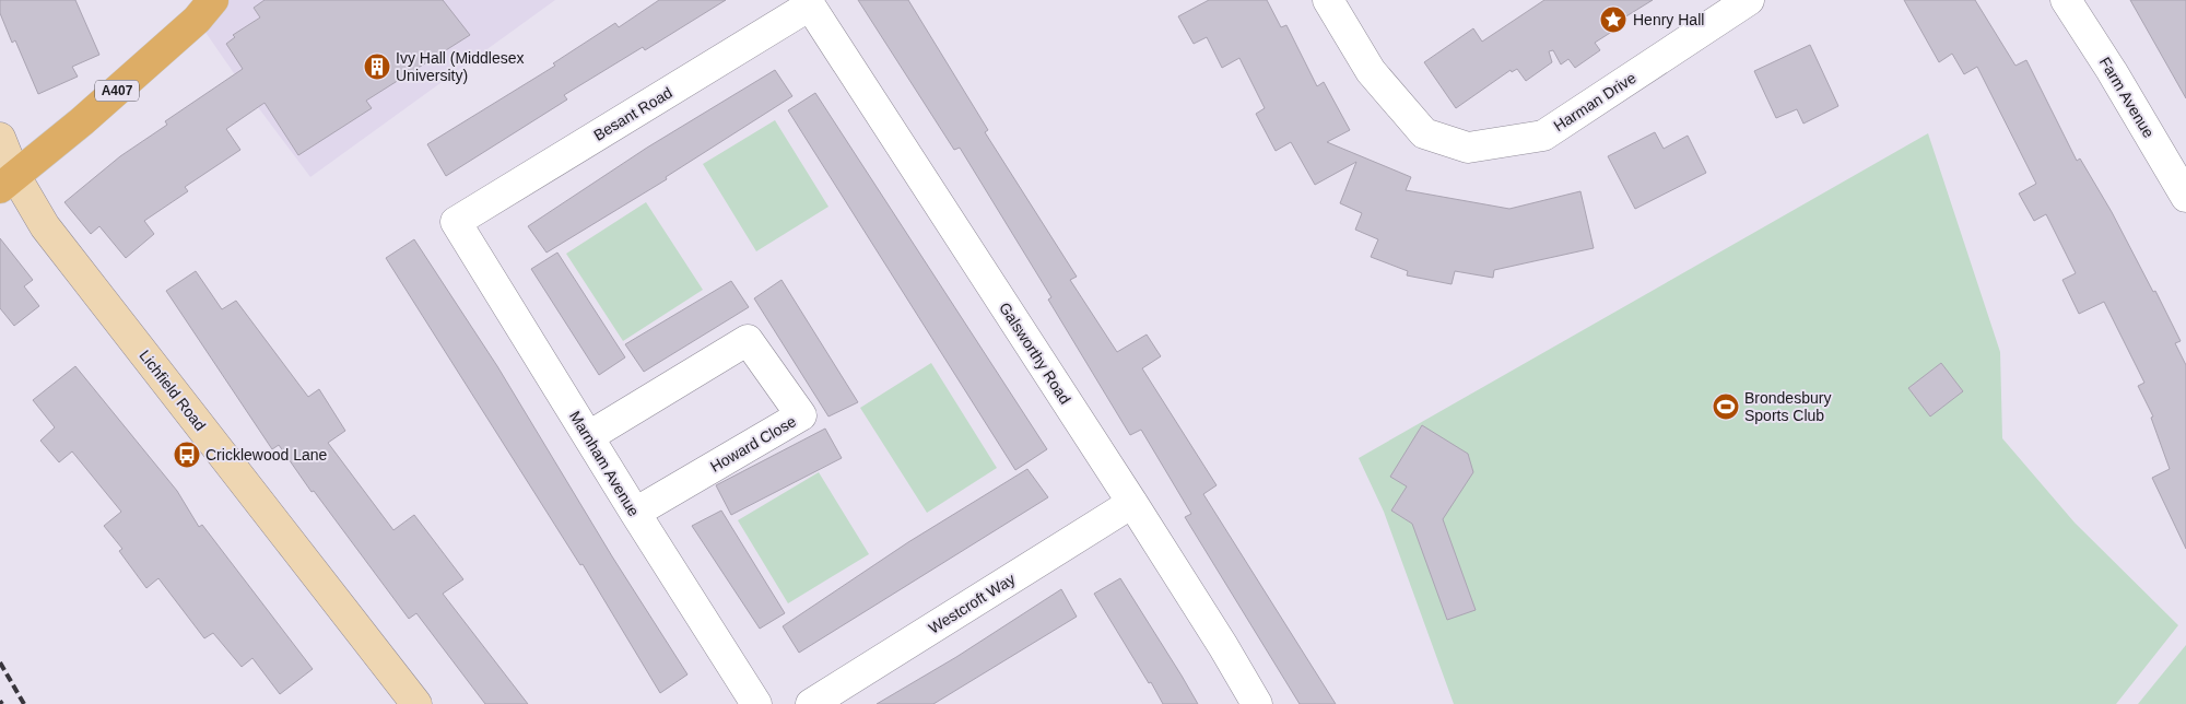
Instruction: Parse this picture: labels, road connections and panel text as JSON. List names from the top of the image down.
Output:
{
  "streets": {
    "main road": ["A407"],
    "street": [
      "Farm Avenue",
      "Harman Drive",
      "Besant Road",
      "Galsworthy Road",
      "Lichfield Road",
      "Howard Close",
      "Marnham Avenue",
      "Westcroft Way"
    ]
  },
  "crossings": [
    ["A407", "Lichfield Road"],
    ["Besant Road", "Galsworthy Road"],
    ["Besant Road", "Marnham Avenue"],
    ["Galsworthy Road", "Westcroft Way"],
    ["Howard Close", "Marnham Avenue"]
  ],
  "places": {
    "place": ["Henry Hall"],
    "building": ["Ivy Hall (Middlesex University)"],
    "sports": ["Brondesbury Sports Club"],
    "bus stop": ["Cricklewood Lane"]
  }
}
